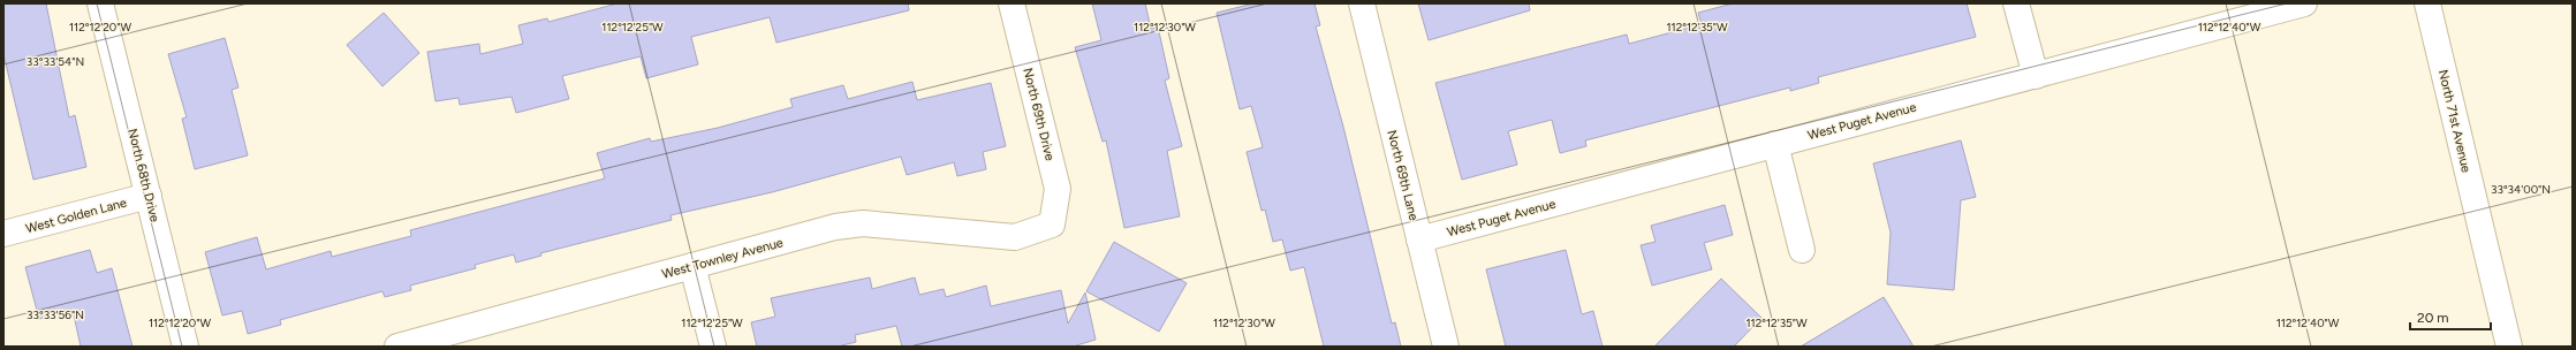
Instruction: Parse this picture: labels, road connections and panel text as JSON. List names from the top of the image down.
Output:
{
  "streets": {
    "street": [
      "North 69th Drive",
      "West Puget Avenue",
      "North 71st Avenue",
      "North 68th Drive",
      "North 69th Lane",
      "West Golden Lane",
      "West Townley Avenue"
    ]
  },
  "crossings": [
    ["North 69th Drive", "West Townley Avenue"],
    ["West Puget Avenue", "North 69th Lane"],
    ["North 68th Drive", "West Golden Lane"]
  ],
  "scale_bar": "20 m",
  "coordinates": [
    "112°12'30\"W",
    "112°12'35\"W",
    "112°12'40\"W",
    "112°12'20\"W",
    "112°12'25\"W",
    "33°33'54\"N",
    "33°34'00\"N",
    "33°33'56\"N"
  ]
}
